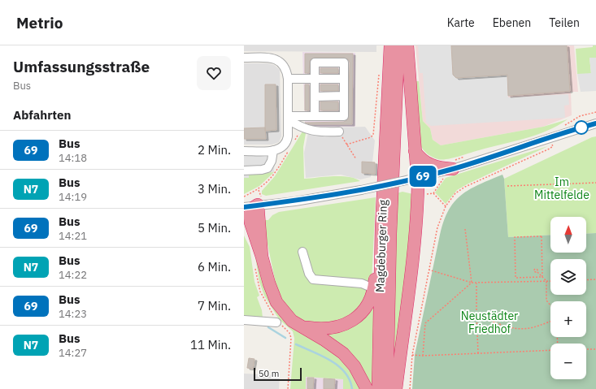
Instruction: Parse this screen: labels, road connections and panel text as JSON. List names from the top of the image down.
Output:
{
  "streets": {
    "highway": ["Magdeburger Ring"]
  },
  "parks": ["Im Mittelfelde", "Neustädter Friedhof"],
  "lines": ["bus line 69"],
  "scale_bar": "50 m",
  "north": "top",
  "page": {
    "header": "Metrio",
    "nav": ["Karte", "Ebenen", "Teilen"],
    "heading": [
      ["Umfassungsstraße", "Bus"],
      "Abfahrten"
    ],
    "on_map": "69",
    "list": [
      {
        "mark": "69",
        "name": "Bus",
        "note": "14:18",
        "value": "2 Min."
      },
      {
        "mark": "N7",
        "name": "Bus",
        "note": "14:19",
        "value": "3 Min."
      },
      {
        "mark": "69",
        "name": "Bus",
        "note": "14:21",
        "value": "5 Min."
      },
      {
        "mark": "N7",
        "name": "Bus",
        "note": "14:22",
        "value": "6 Min."
      },
      {
        "mark": "69",
        "name": "Bus",
        "note": "14:23",
        "value": "7 Min."
      },
      {
        "mark": "N7",
        "name": "Bus",
        "note": "14:27",
        "value": "11 Min."
      }
    ],
    "map_buttons": ["+", "−"],
    "scale": "50 m"
  }
}
